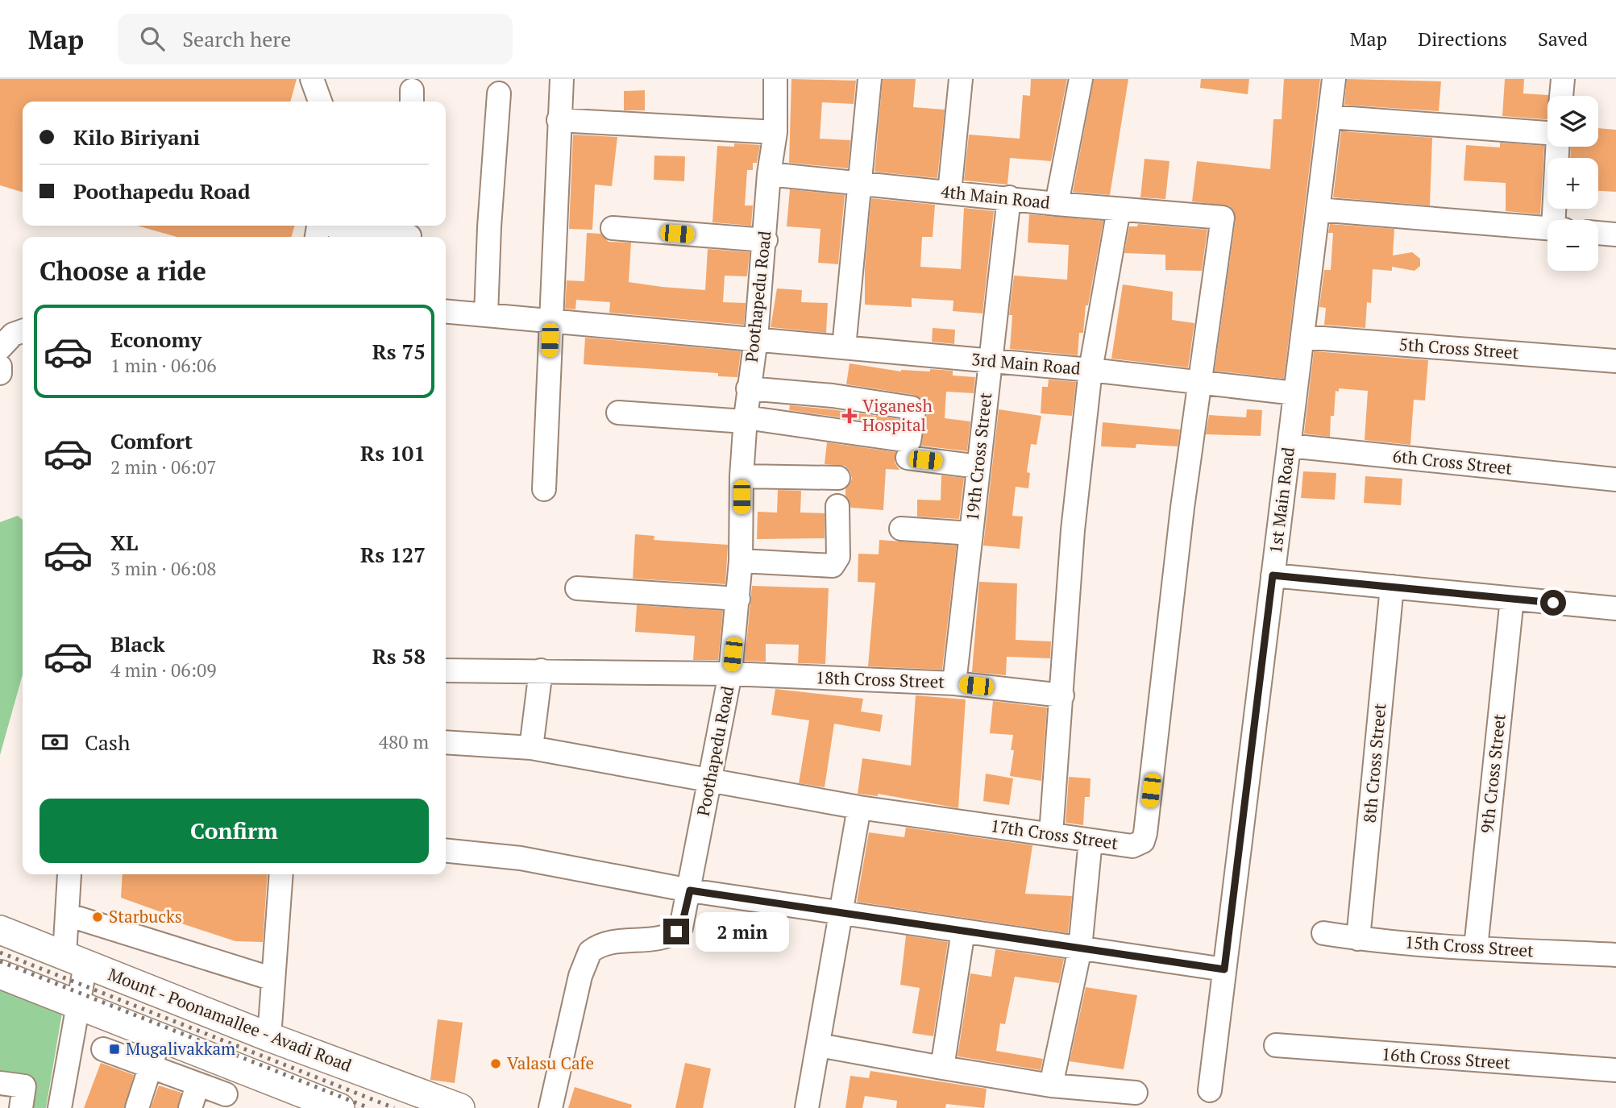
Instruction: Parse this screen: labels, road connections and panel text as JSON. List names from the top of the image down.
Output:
{
  "streets": {
    "main road": ["Mount - Poonamallee - Avadi Road"],
    "street": [
      "4th Main Road",
      "Poothapedu Road",
      "5th Cross Street",
      "3rd Main Road",
      "19th Cross Street",
      "6th Cross Street",
      "1st Main Road",
      "18th Cross Street",
      "8th Cross Street",
      "9th Cross Street",
      "17th Cross Street",
      "15th Cross Street",
      "16th Cross Street"
    ]
  },
  "crossings": [
    ["4th Main Road", "Poothapedu Road"],
    ["4th Main Road", "3rd Main Road"],
    ["4th Main Road", "19th Cross Street"],
    ["4th Main Road", "17th Cross Street"],
    ["Poothapedu Road", "3rd Main Road"],
    ["Poothapedu Road", "18th Cross Street"],
    ["Poothapedu Road", "17th Cross Street"],
    ["5th Cross Street", "1st Main Road"],
    ["3rd Main Road", "19th Cross Street"],
    ["3rd Main Road", "1st Main Road"],
    ["3rd Main Road", "17th Cross Street"],
    ["19th Cross Street", "18th Cross Street"],
    ["6th Cross Street", "1st Main Road"],
    ["8th Cross Street", "15th Cross Street"],
    ["9th Cross Street", "15th Cross Street"]
  ],
  "places": {
    "health": ["Viganesh Hospital"],
    "other": ["Starbucks", "Valasu Cafe"],
    "transit": ["Mugalivakkam"]
  },
  "page": {
    "header": "Map",
    "search": "Search here",
    "nav": ["Map", "Directions", "Saved"],
    "map_buttons": ["+", "−"],
    "banner": ["Kilo Biriyani", "Poothapedu Road"],
    "heading": "Choose a ride",
    "list": [
      {
        "name": "Economy",
        "note": "1 min · 06:06",
        "value": "Rs 75"
      },
      {
        "name": "Comfort",
        "note": "2 min · 06:07",
        "value": "Rs 101"
      },
      {
        "name": "XL",
        "note": "3 min · 06:08",
        "value": "Rs 127"
      },
      {
        "name": "Black",
        "note": "4 min · 06:09",
        "value": "Rs 58"
      }
    ],
    "pay": ["Cash", "480 m"],
    "buttons": "Confirm",
    "bubble": "2 min"
  }
}
